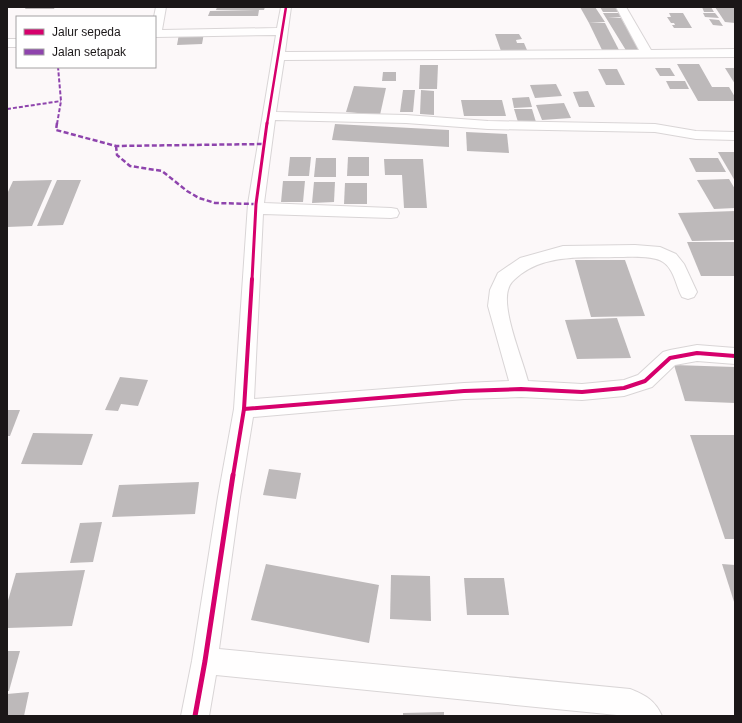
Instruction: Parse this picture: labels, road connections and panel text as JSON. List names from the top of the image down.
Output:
{
  "legend": ["Jalur sepeda", "Jalan setapak"]
}
